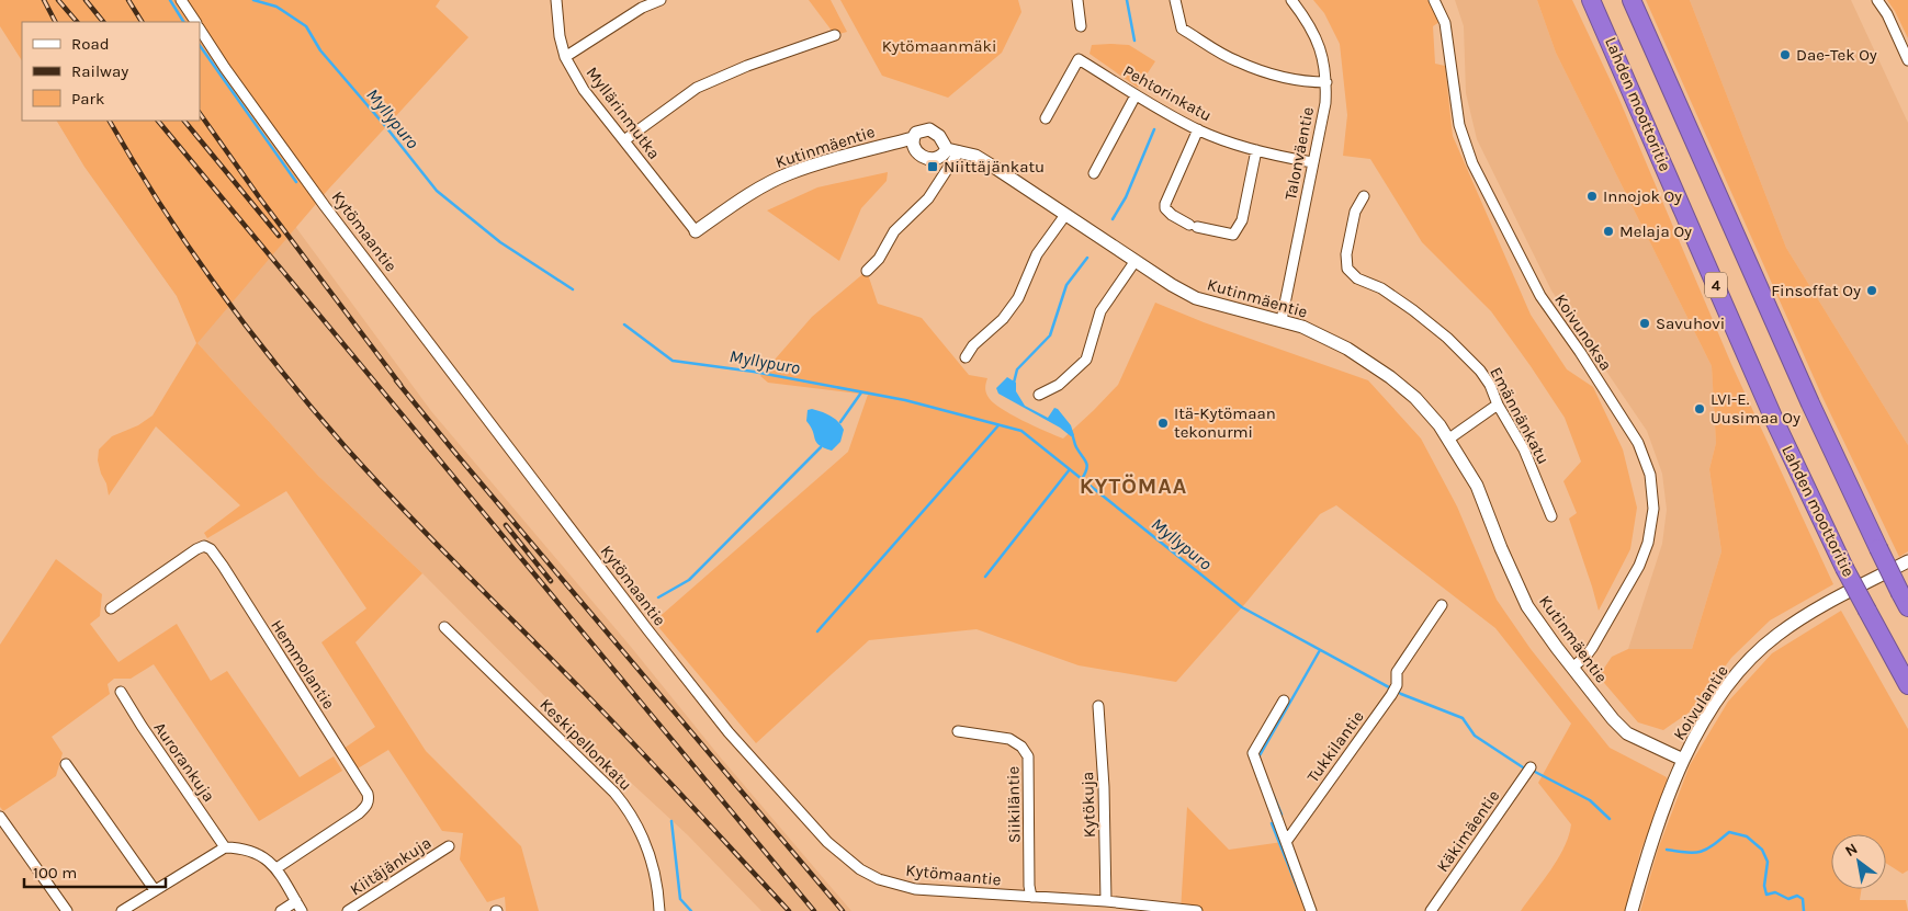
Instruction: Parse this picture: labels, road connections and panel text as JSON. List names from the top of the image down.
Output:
{
  "streets": {
    "highway": ["Lahden moottoritie", "4"],
    "street": [
      "Pehtorinkatu",
      "Myllärinmutka",
      "Kutinmäentie",
      "Talonväentie",
      "Kytömaantie",
      "Koivunoksa",
      "Emännänkatu",
      "Hemmolantie",
      "Koivulantie",
      "Keskipellonkatu",
      "Tukkilantie",
      "Aurorankuja",
      "Siikiläntie",
      "Kytökuja",
      "Käkimäentie",
      "Kiitäjänkuja"
    ]
  },
  "crossings": [
    ["Pehtorinkatu", "Talonväentie"],
    ["Myllärinmutka", "Kutinmäentie"],
    ["Kutinmäentie", "Talonväentie"],
    ["Kutinmäentie", "Koivunoksa"],
    ["Kutinmäentie", "Koivulantie"],
    ["Kytömaantie", "Siikiläntie"],
    ["Kytömaantie", "Kytökuja"]
  ],
  "districts": ["KYTÖMAA"],
  "water": ["Myllypuro"],
  "parks": ["Kytömaanmäki"],
  "places": {
    "other": [
      "Dae-Tek Oy",
      "Innojok Oy",
      "Melaja Oy",
      "Finsoffat Oy",
      "Savuhovi",
      "LVI-E. Uusimaa Oy",
      "Itä-Kytömaan tekonurmi"
    ],
    "transit": ["Niittäjänkatu"]
  },
  "legend": ["Road", "Railway", "Park"],
  "scale_bar": "100 m",
  "north": "top left"
}
